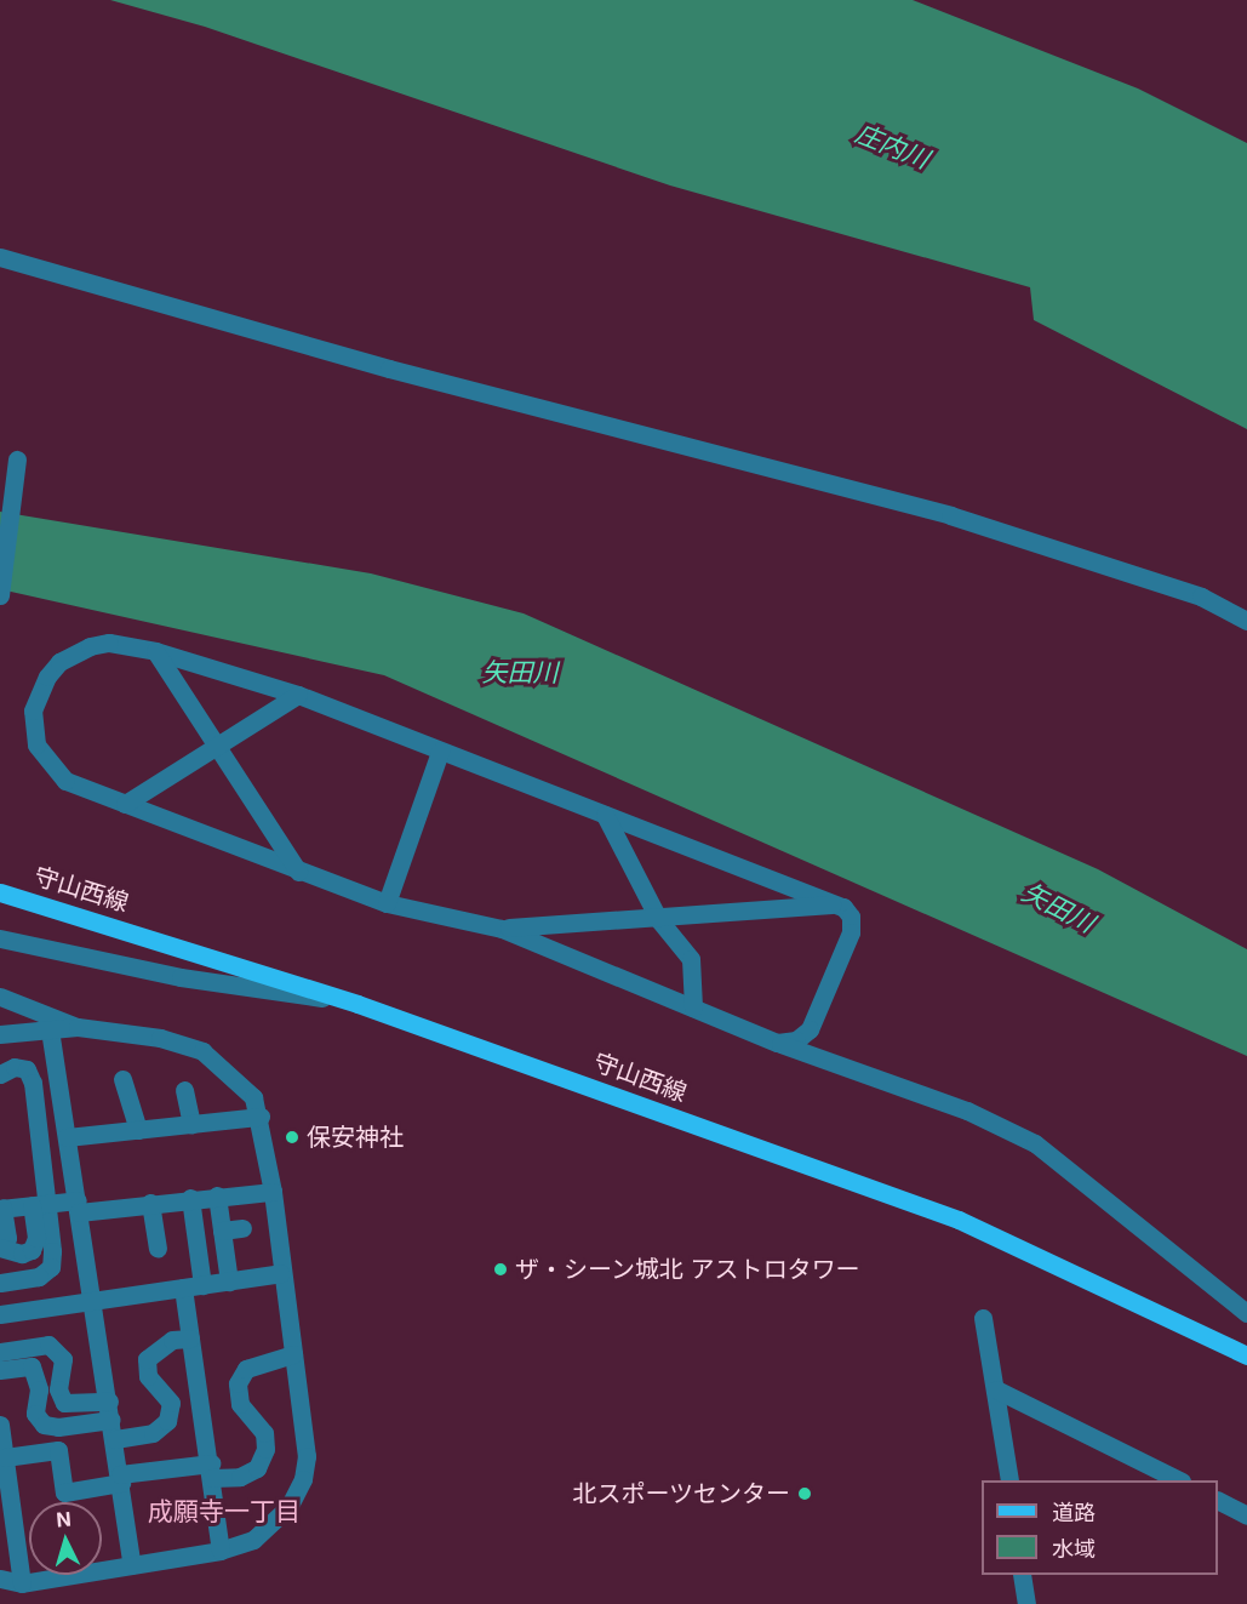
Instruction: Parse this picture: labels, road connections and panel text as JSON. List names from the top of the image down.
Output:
{
  "streets": {
    "main road": ["守山西線"]
  },
  "districts": ["成願寺一丁目"],
  "water": ["庄内川", "矢田川"],
  "places": ["保安神社", "ザ・シーン城北 アストロタワー", "北スポーツセンター"],
  "legend": ["道路", "水域"],
  "north": "top"
}
